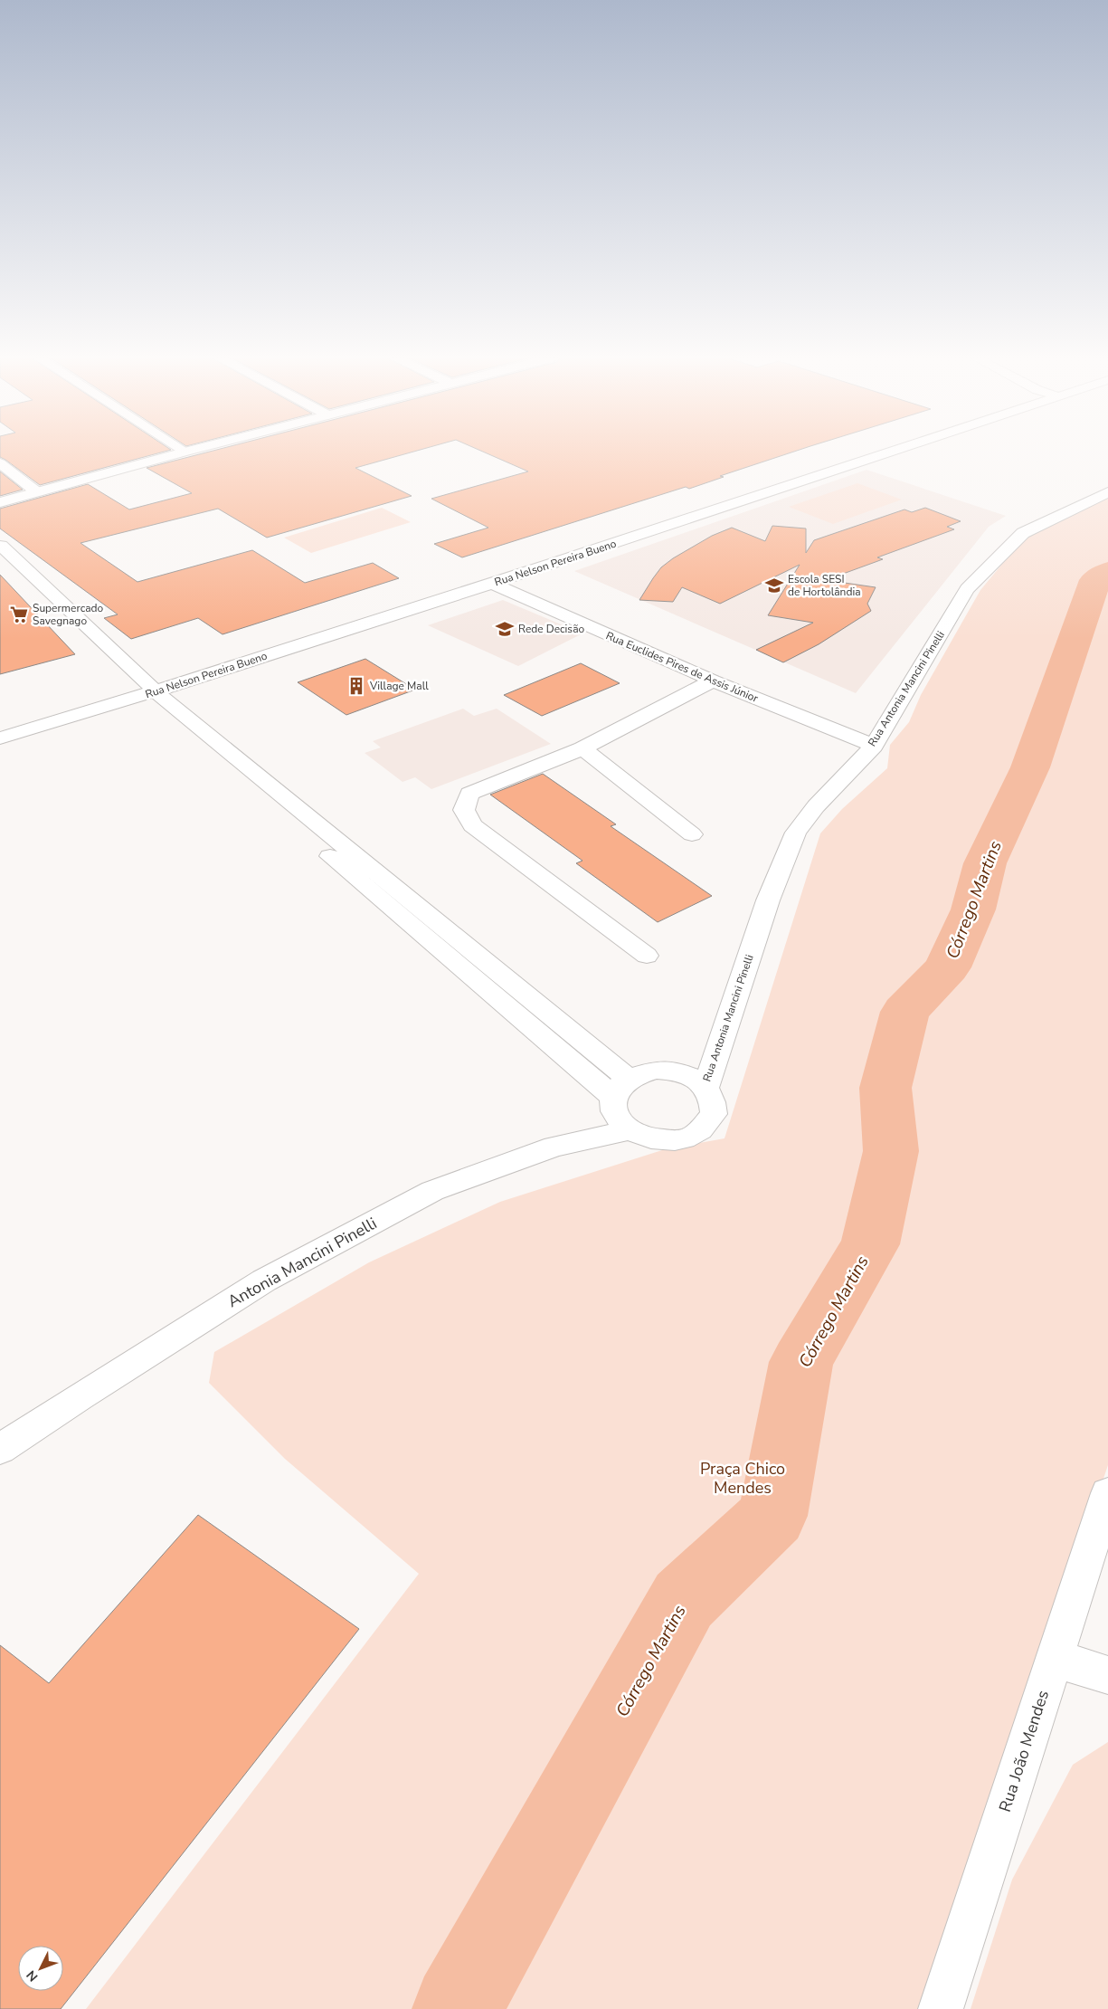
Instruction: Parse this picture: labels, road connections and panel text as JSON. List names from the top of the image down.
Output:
{
  "streets": {
    "street": [
      "Rua Nelson Pereira Bueno",
      "Rua Euclides Pires de Assis Júnior",
      "Rua Antonia Mancini Pinelli",
      "Antonia Mancini Pinelli",
      "Rua João Mendes"
    ]
  },
  "crossings": [
    ["Rua Nelson Pereira Bueno", "Rua Euclides Pires de Assis Júnior"],
    ["Rua Euclides Pires de Assis Júnior", "Rua Antonia Mancini Pinelli"],
    ["Rua Antonia Mancini Pinelli", "Antonia Mancini Pinelli"]
  ],
  "water": ["Córrego Martins"],
  "parks": ["Praça Chico Mendes"],
  "places": {
    "school or university": ["Escola SESI de Hortolândia", "Rede Decisão"],
    "supermarket": ["Supermercado Savegnago"],
    "building": ["Village Mall"]
  },
  "north": "bottom left"
}
